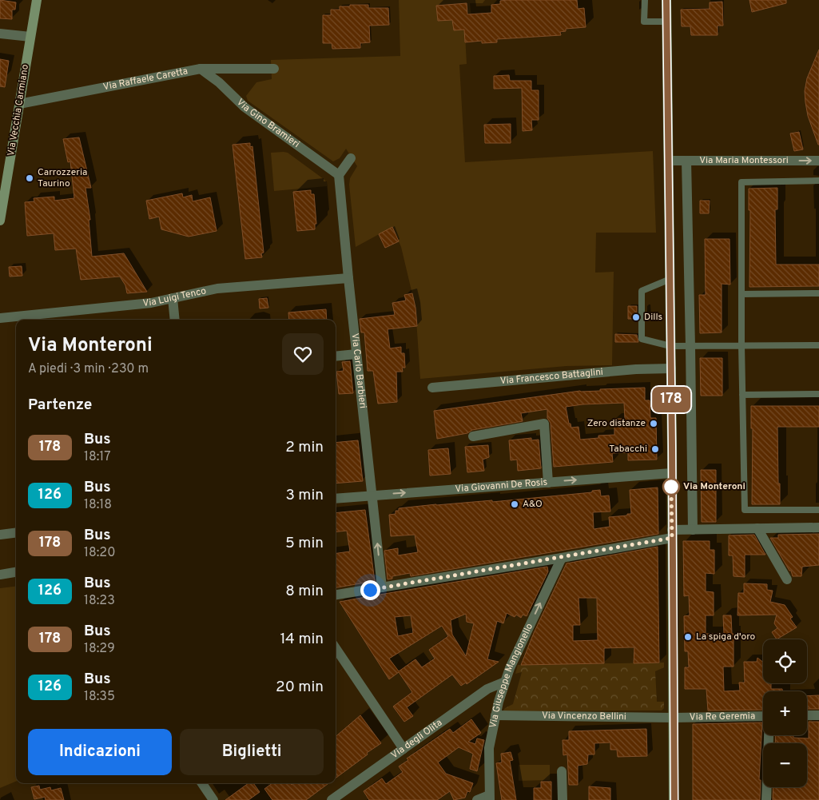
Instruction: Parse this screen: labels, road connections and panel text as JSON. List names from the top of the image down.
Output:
{
  "streets": {
    "main road": ["Via Vecchia Carmiano"],
    "street": [
      "Via Raffaele Caretta",
      "Via Gino Bramieri",
      "Via Maria Montessori",
      "Via Luigi Tenco",
      "Via Carlo Barbieri",
      "Via Francesco Battaglini",
      "Via Giovanni De Rosis",
      "Via Giuseppe Mangionello",
      "Via Vincenzo Bellini",
      "Via Re Geremia",
      "Via degli Olita"
    ]
  },
  "crossings": [
    ["Via Raffaele Caretta", "Via Vecchia Carmiano"],
    ["Via Raffaele Caretta", "Via Gino Bramieri"],
    ["Via Gino Bramieri", "Via Carlo Barbieri"],
    ["Via Luigi Tenco", "Via Carlo Barbieri"],
    ["Via Carlo Barbieri", "Via Giovanni De Rosis"],
    ["Via Giuseppe Mangionello", "Via Vincenzo Bellini"],
    ["Via Giuseppe Mangionello", "Via degli Olita"],
    ["Via Vincenzo Bellini", "Via Re Geremia"]
  ],
  "one_way": ["Via Maria Montessori", "Via Giuseppe Mangionello"],
  "places": [
    "Carrozzeria Taurino",
    "Dills",
    "Zero distanze",
    "Tabacchi",
    "Via Monteroni",
    "A&O",
    "La spiga d'oro"
  ],
  "lines": ["bus line 178"],
  "page": {
    "on_map": "178",
    "heading": [
      ["Via Monteroni", "A piedi · 3 min · 230 m"],
      "Partenze"
    ],
    "list": [
      {
        "mark": "178",
        "name": "Bus",
        "note": "18:17",
        "value": "2 min"
      },
      {
        "mark": "126",
        "name": "Bus",
        "note": "18:18",
        "value": "3 min"
      },
      {
        "mark": "178",
        "name": "Bus",
        "note": "18:20",
        "value": "5 min"
      },
      {
        "mark": "126",
        "name": "Bus",
        "note": "18:23",
        "value": "8 min"
      },
      {
        "mark": "178",
        "name": "Bus",
        "note": "18:29",
        "value": "14 min"
      },
      {
        "mark": "126",
        "name": "Bus",
        "note": "18:35",
        "value": "20 min"
      }
    ],
    "map_buttons": ["+", "−"],
    "buttons": ["Indicazioni", "Biglietti"]
  }
}
